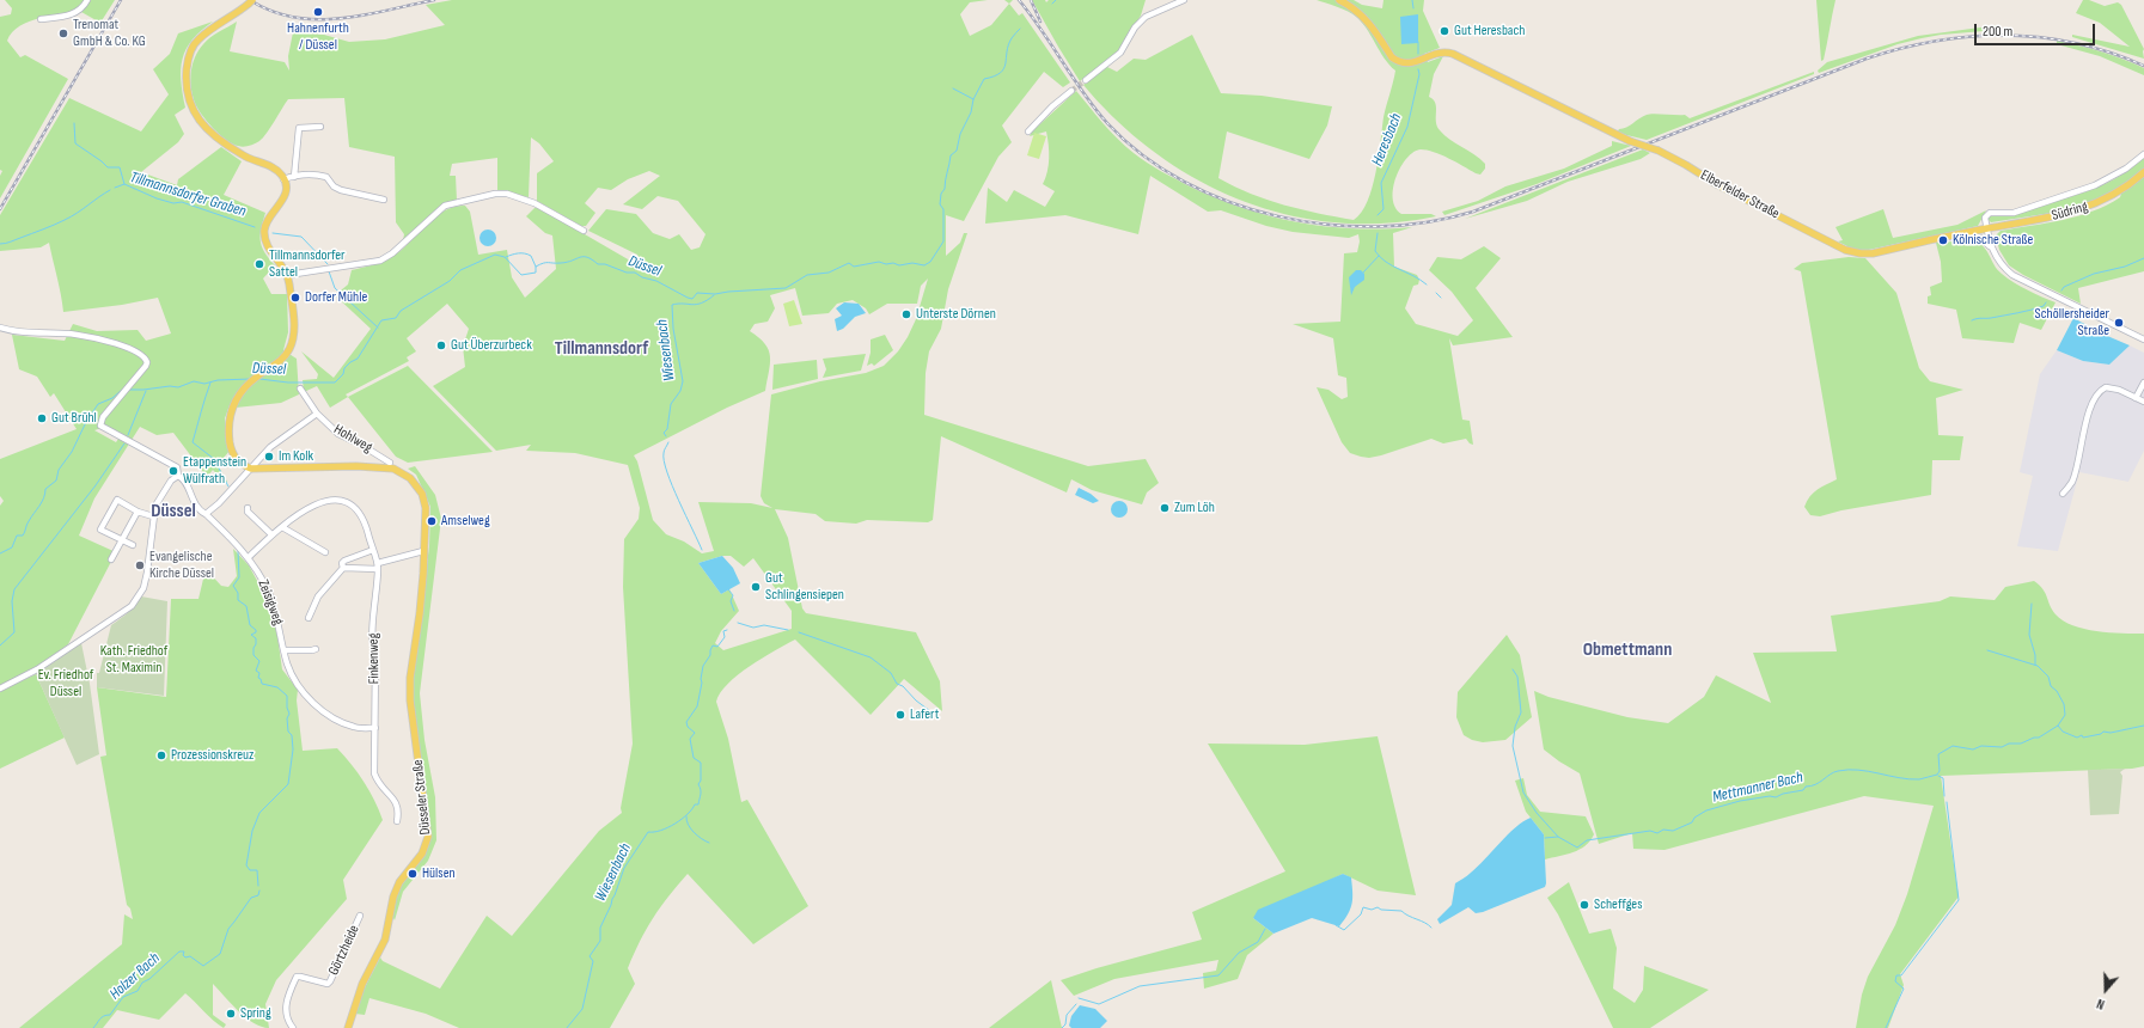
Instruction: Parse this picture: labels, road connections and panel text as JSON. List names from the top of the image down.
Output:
{
  "streets": {
    "main road": ["Elberfelder Straße", "Südring", "Düsseler Straße"],
    "street": [
      "Hohlweg",
      "Zeisigweg",
      "Finkenweg",
      "Görtzheide"
    ]
  },
  "crossings": [
    ["Elberfelder Straße", "Südring"],
    ["Zeisigweg", "Finkenweg"]
  ],
  "districts": ["Tillmannsdorf", "Düssel", "Obmettmann"],
  "water": [
    "Heresbach",
    "Tillmannsdorfer Graben",
    "Düssel",
    "Wiesenbach",
    "Mettmanner Bach",
    "Holzer Bach"
  ],
  "parks": ["Kath. Friedhof St. Maximin", "Ev. Friedhof Düssel"],
  "places": [
    "Hahnenfurth / Düssel",
    "Gut Heresbach",
    "Trenomat GmbH & Co. KG",
    "Kölnische Straße",
    "Tillmannsdorfer Sattel",
    "Dorfer Mühle",
    "Unterste Dörnen",
    "Schöllersheider Straße",
    "Gut Überzurbeck",
    "Gut Brühl",
    "Im Kolk",
    "Etappenstein Wülfrath",
    "Zum Löh",
    "Amselweg",
    "Evangelische Kirche Düssel",
    "Gut Schlingensiepen",
    "Lafert",
    "Prozessionskreuz",
    "Hülsen",
    "Scheffges",
    "Spring"
  ],
  "scale_bar": "200 m",
  "north": "bottom"
}
